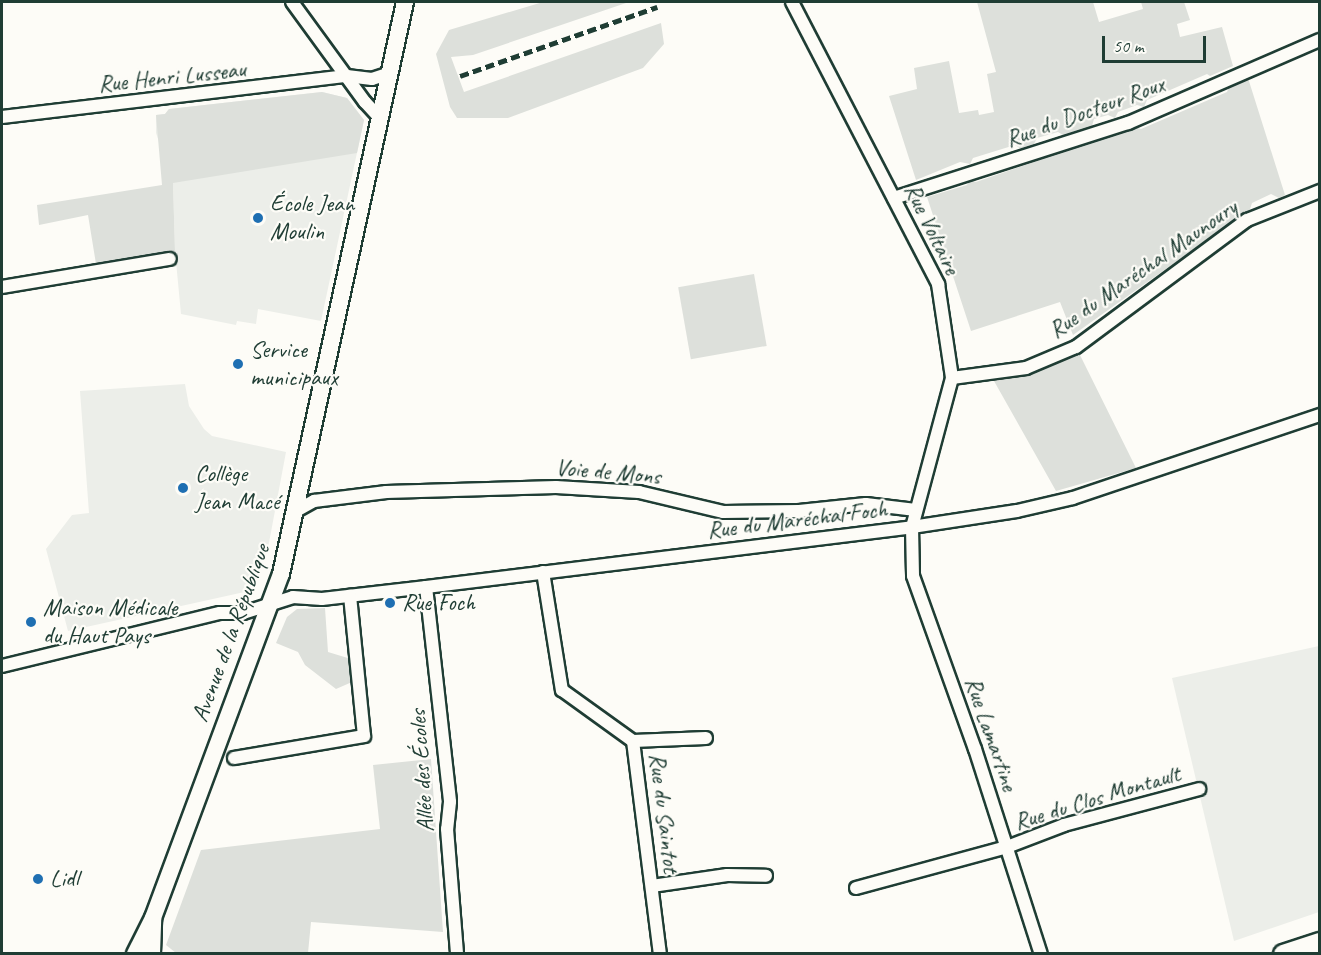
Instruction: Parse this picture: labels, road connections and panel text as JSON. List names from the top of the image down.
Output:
{
  "streets": {
    "main road": ["Avenue de la République"],
    "street": [
      "Rue Henri Lusseau",
      "Rue du Docteur Roux",
      "Rue Voltaire",
      "Rue du Maréchal Maunoury",
      "Voie de Mons",
      "Rue du Maréchal Foch",
      "Rue Lamartine",
      "Allée des Écoles",
      "Rue du Clos Montault",
      "Rue du Saintot"
    ]
  },
  "crossings": [
    ["Rue Henri Lusseau", "Avenue de la République"],
    ["Rue du Docteur Roux", "Rue Voltaire"],
    ["Rue Voltaire", "Rue du Maréchal Maunoury"],
    ["Rue Voltaire", "Voie de Mons"],
    ["Rue Voltaire", "Rue du Maréchal Foch"],
    ["Rue Voltaire", "Rue Lamartine"],
    ["Voie de Mons", "Avenue de la République"],
    ["Rue du Maréchal Foch", "Avenue de la République"],
    ["Rue du Maréchal Foch", "Rue Lamartine"],
    ["Rue du Maréchal Foch", "Allée des Écoles"],
    ["Rue du Maréchal Foch", "Rue du Saintot"],
    ["Rue Lamartine", "Rue du Clos Montault"]
  ],
  "places": [
    "École Jean Moulin",
    "Service municipaux",
    "Collège Jean Macé",
    "Rue Foch",
    "Maison Médicale du Haut Pays",
    "Lidl"
  ],
  "scale_bar": "50 m"
}
